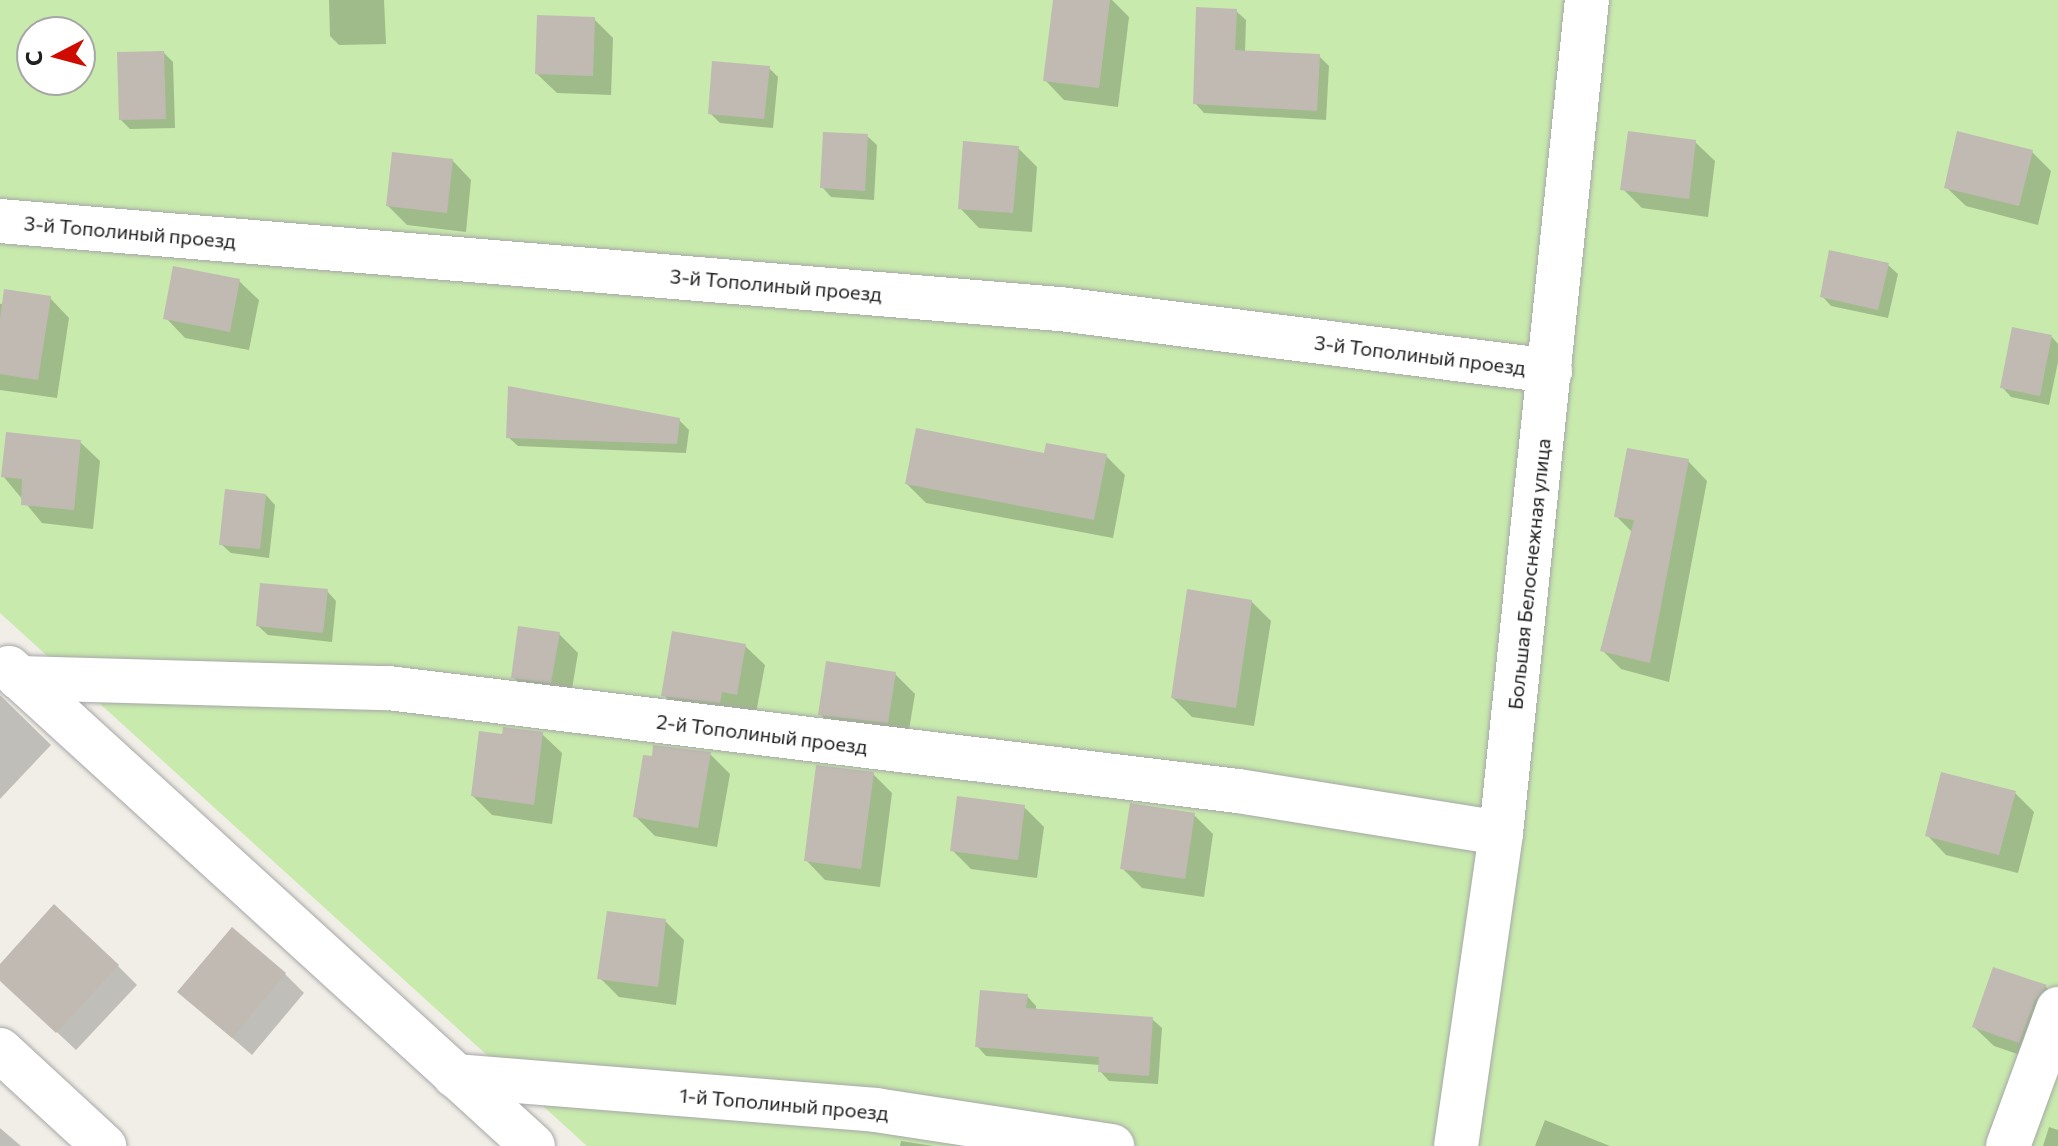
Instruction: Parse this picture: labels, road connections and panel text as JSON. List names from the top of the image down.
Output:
{
  "streets": {
    "street": [
      "3-й Тополиный проезд",
      "Большая Белоснежная улица",
      "2-й Тополиный проезд",
      "1-й Тополиный проезд"
    ]
  },
  "crossings": [
    ["3-й Тополиный проезд", "Большая Белоснежная улица"],
    ["Большая Белоснежная улица", "2-й Тополиный проезд"]
  ],
  "north": "left"
}
